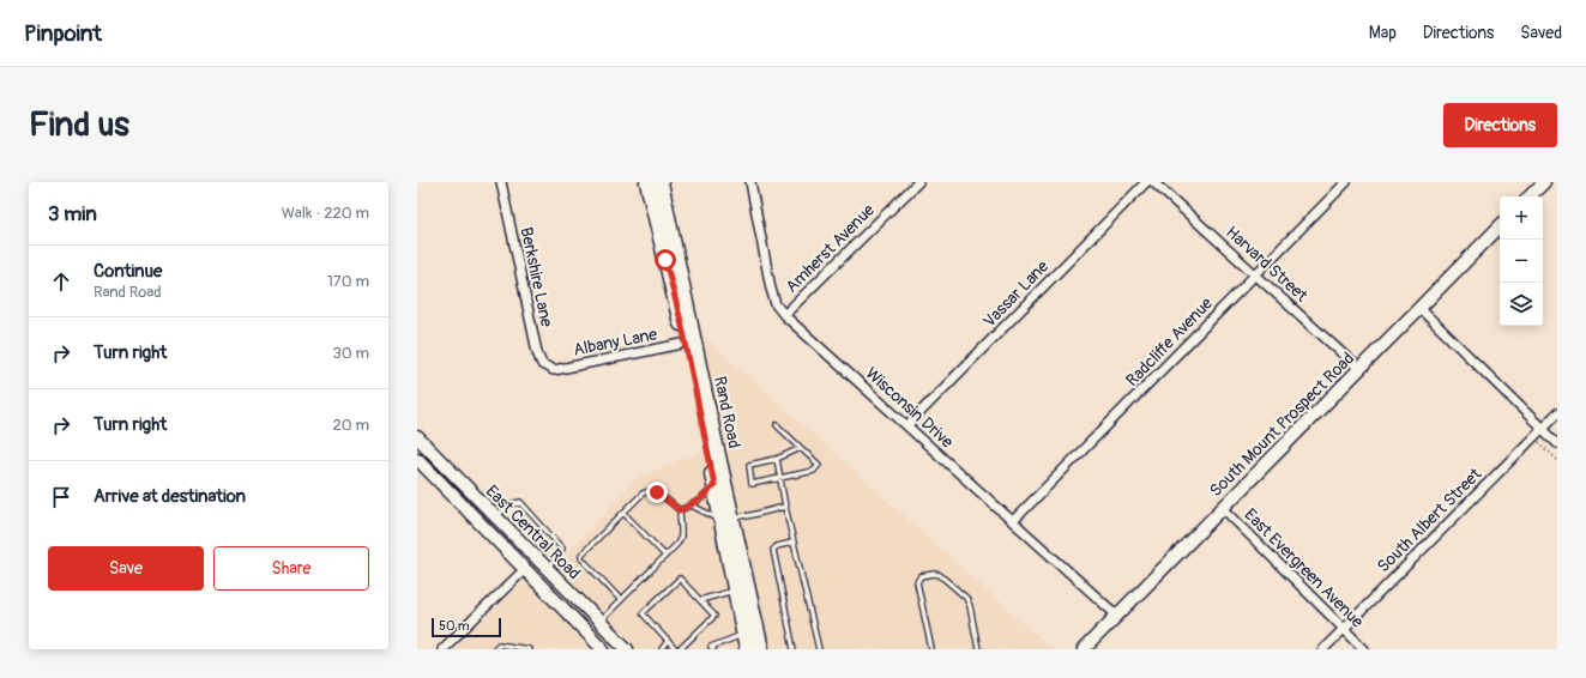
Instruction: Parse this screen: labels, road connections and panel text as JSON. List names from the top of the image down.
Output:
{
  "streets": {
    "main road": ["Rand Road", "South Mount Prospect Road", "East Central Road"],
    "street": [
      "Amherst Avenue",
      "Harvard Street",
      "Berkshire Lane",
      "Vassar Lane",
      "Albany Lane",
      "Radcliffe Avenue",
      "Wisconsin Drive",
      "South Albert Street",
      "East Evergreen Avenue"
    ]
  },
  "crossings": [
    ["Amherst Avenue", "Wisconsin Drive"],
    ["Harvard Street", "Radcliffe Avenue"],
    ["Harvard Street", "South Mount Prospect Road"],
    ["Berkshire Lane", "Albany Lane"],
    ["Vassar Lane", "Wisconsin Drive"],
    ["Radcliffe Avenue", "Wisconsin Drive"],
    ["Wisconsin Drive", "South Mount Prospect Road"],
    ["South Mount Prospect Road", "East Evergreen Avenue"],
    ["South Albert Street", "East Evergreen Avenue"]
  ],
  "scale_bar": "50 m",
  "page": {
    "header": "Pinpoint",
    "nav": ["Map", "Directions", "Saved"],
    "buttons": [
      "Directions",
      ["Save", "Share"]
    ],
    "title": "Find us",
    "heading": ["3 min", "Walk · 220 m"],
    "map_buttons": ["+", "−"],
    "list": [
      ["Continue", "Rand Road", "170 m"],
      ["Turn right", "30 m"],
      ["Turn right", "20 m"],
      "Arrive at destination"
    ],
    "scale": "50 m"
  }
}
